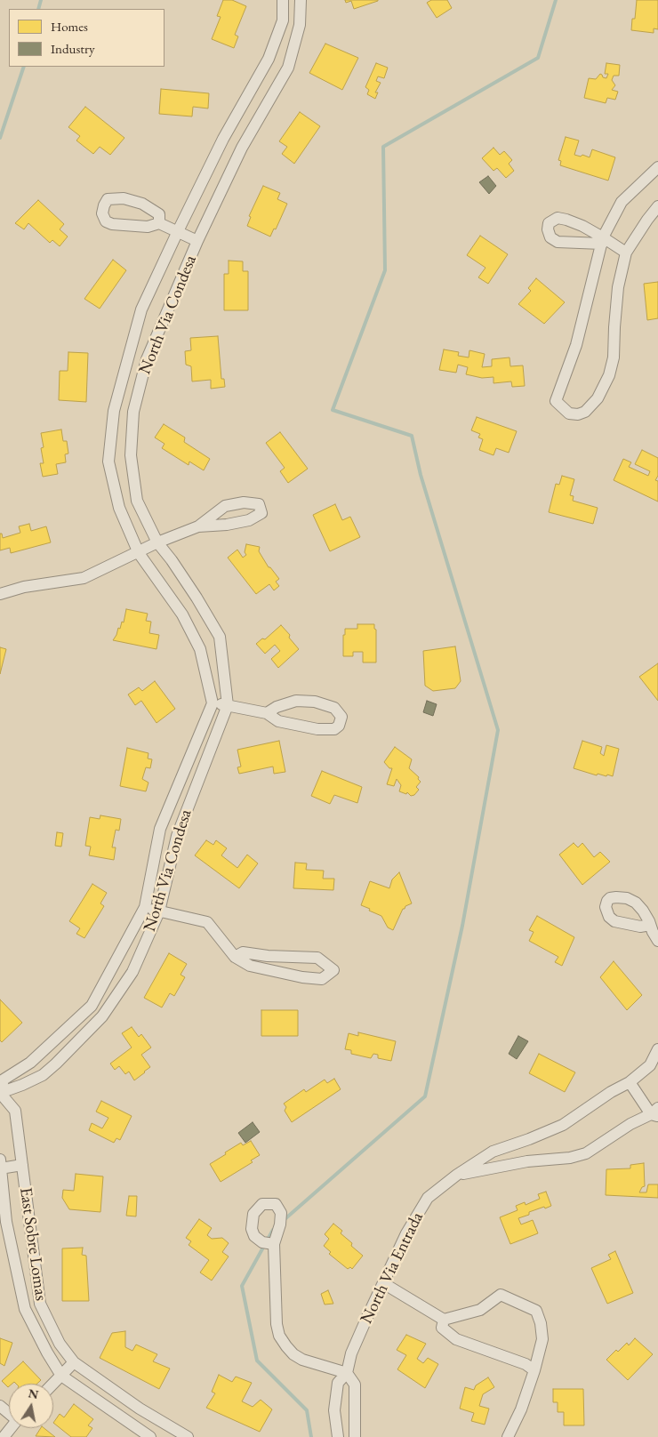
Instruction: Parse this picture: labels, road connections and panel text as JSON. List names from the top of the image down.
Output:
{
  "streets": {
    "street": ["North Via Condesa", "East Sobre Lomas", "North Via Entrada"]
  },
  "crossings": [
    ["North Via Condesa", "East Sobre Lomas"]
  ],
  "legend": ["Homes", "Industry"],
  "north": "top"
}
